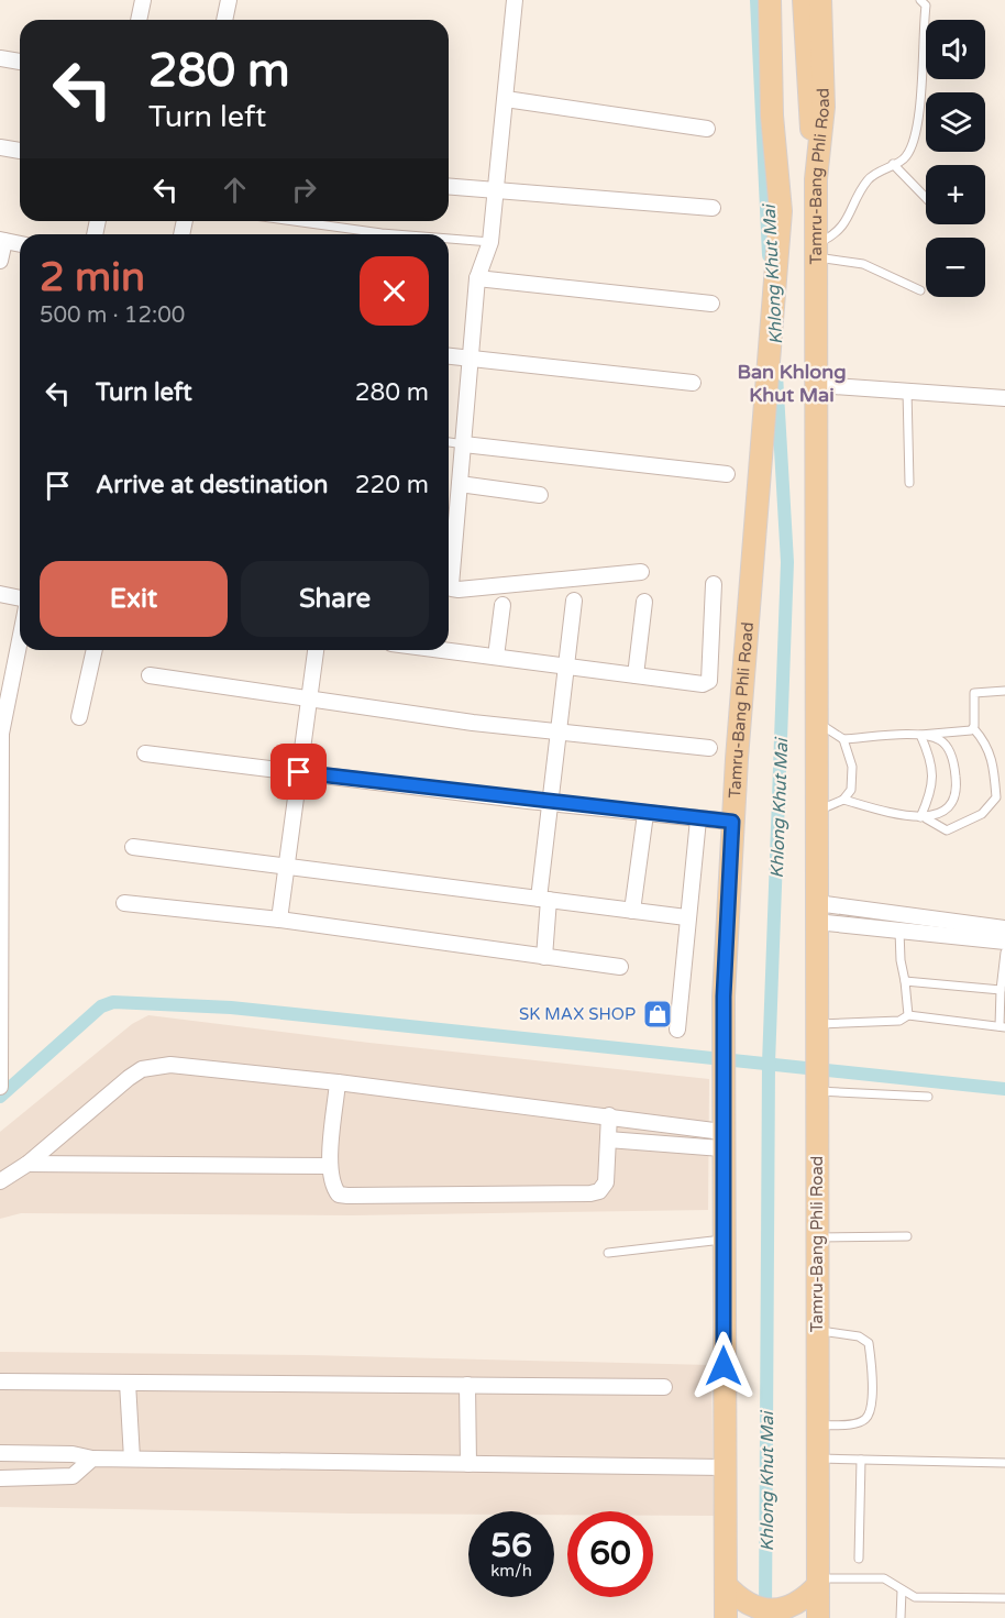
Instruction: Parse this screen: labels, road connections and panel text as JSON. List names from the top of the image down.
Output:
{
  "streets": {
    "main road": ["Tamru-Bang Phli Road"]
  },
  "districts": ["Ban Khlong Khut Mai"],
  "water": ["Khlong Khut Mai"],
  "places": {
    "shop": ["SK MAX SHOP"]
  },
  "page": {
    "map_buttons": ["+", "−"],
    "turn": ["280 m", "Turn left"],
    "heading": ["2 min", "500 m · 12:00"],
    "list": [
      {
        "name": "Turn left",
        "value": "280 m"
      },
      {
        "name": "Arrive at destination",
        "value": "220 m"
      }
    ],
    "buttons": ["Exit", "Share"],
    "speed": "56 km/h",
    "limit": "60"
  }
}
